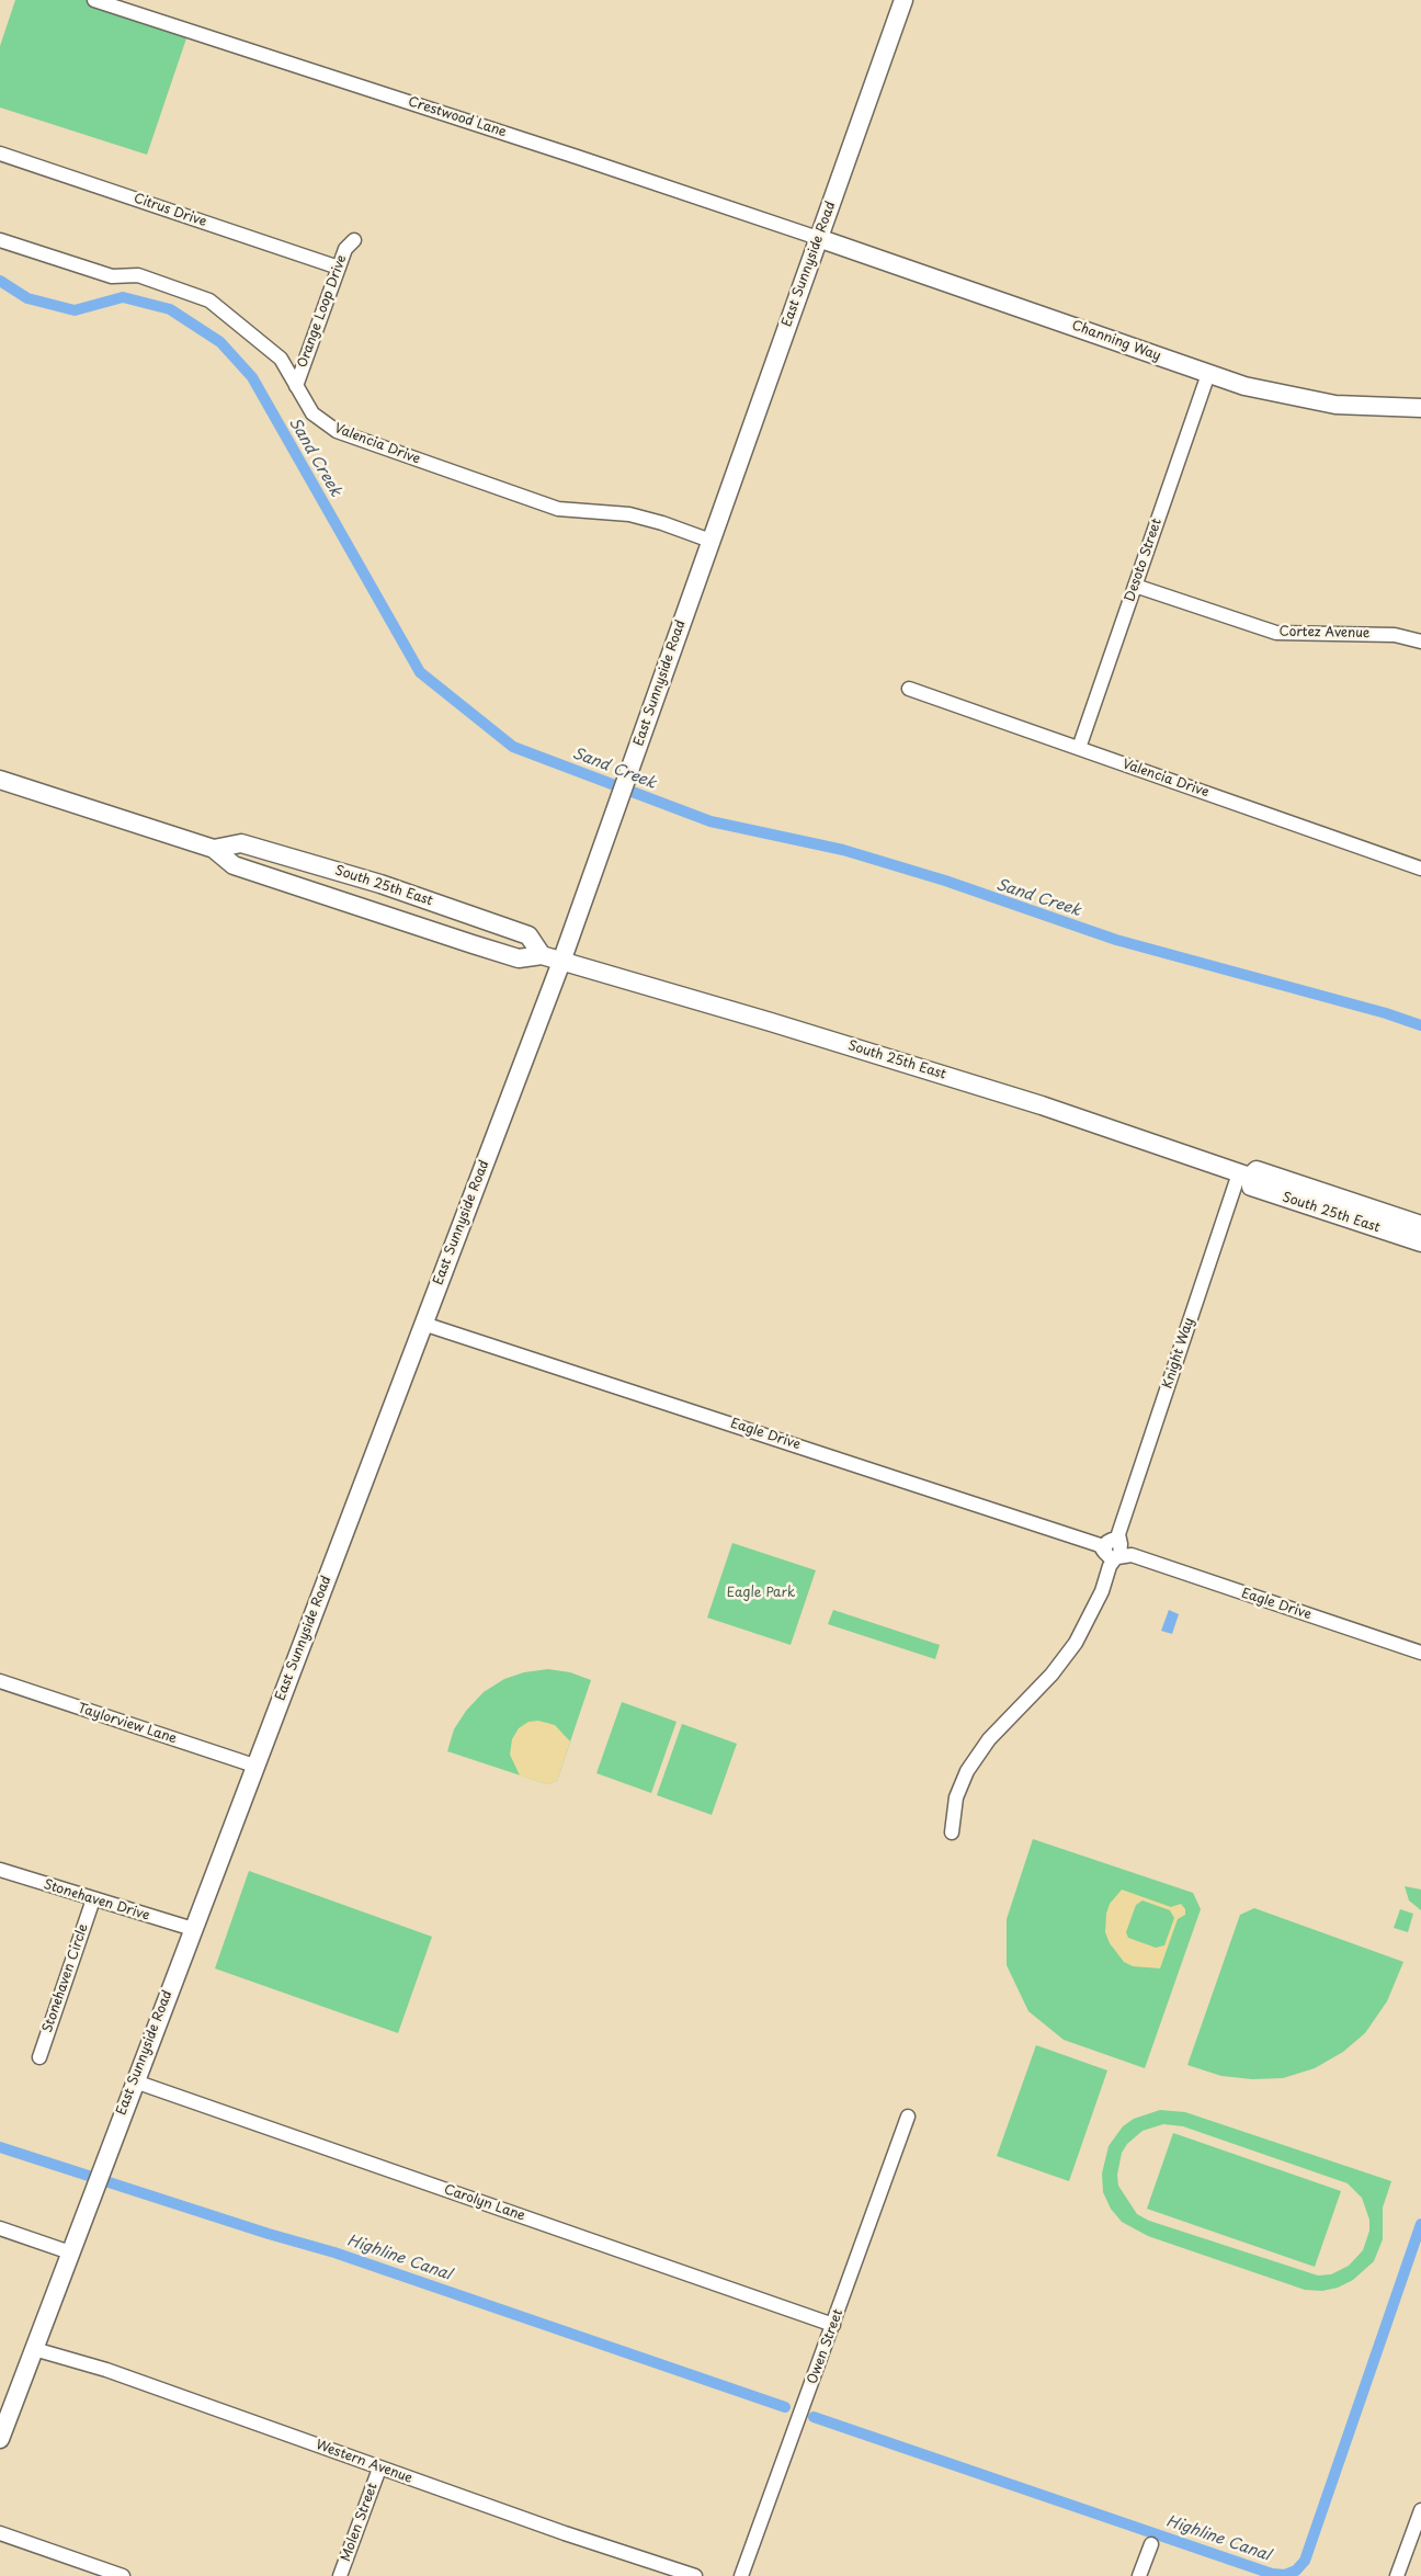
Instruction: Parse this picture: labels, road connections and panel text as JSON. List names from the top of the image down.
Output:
{
  "streets": {
    "main road": ["East Sunnyside Road", "Channing Way", "South 25th East"],
    "street": [
      "Crestwood Lane",
      "Citrus Drive",
      "Orange Loop Drive",
      "Valencia Drive",
      "Desoto Street",
      "Cortez Avenue",
      "Knight Way",
      "Eagle Drive",
      "Taylorview Lane",
      "Stonehaven Drive",
      "Stonehaven Circle",
      "Carolyn Lane",
      "Owen Street",
      "Western Avenue",
      "Molen Street"
    ]
  },
  "crossings": [
    ["Crestwood Lane", "East Sunnyside Road"],
    ["Crestwood Lane", "Channing Way"],
    ["Citrus Drive", "Orange Loop Drive"],
    ["East Sunnyside Road", "Channing Way"],
    ["East Sunnyside Road", "Valencia Drive"],
    ["East Sunnyside Road", "South 25th East"],
    ["East Sunnyside Road", "Eagle Drive"],
    ["East Sunnyside Road", "Taylorview Lane"],
    ["East Sunnyside Road", "Stonehaven Drive"],
    ["East Sunnyside Road", "Carolyn Lane"],
    ["East Sunnyside Road", "Western Avenue"],
    ["Orange Loop Drive", "Valencia Drive"],
    ["Channing Way", "Desoto Street"],
    ["Valencia Drive", "Desoto Street"],
    ["Desoto Street", "Cortez Avenue"],
    ["South 25th East", "Knight Way"],
    ["Knight Way", "Eagle Drive"],
    ["Stonehaven Drive", "Stonehaven Circle"],
    ["Carolyn Lane", "Owen Street"],
    ["Western Avenue", "Molen Street"]
  ],
  "water": ["Sand Creek", "Highline Canal"],
  "parks": ["Eagle Park"]
}
